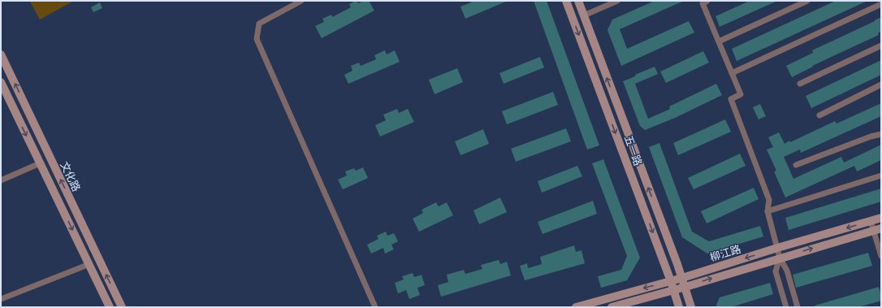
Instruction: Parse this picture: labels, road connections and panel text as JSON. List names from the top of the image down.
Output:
{
  "streets": {
    "street": ["五一路", "文化路", "柳江路"]
  },
  "crossings": [
    ["五一路", "柳江路"]
  ]
}
